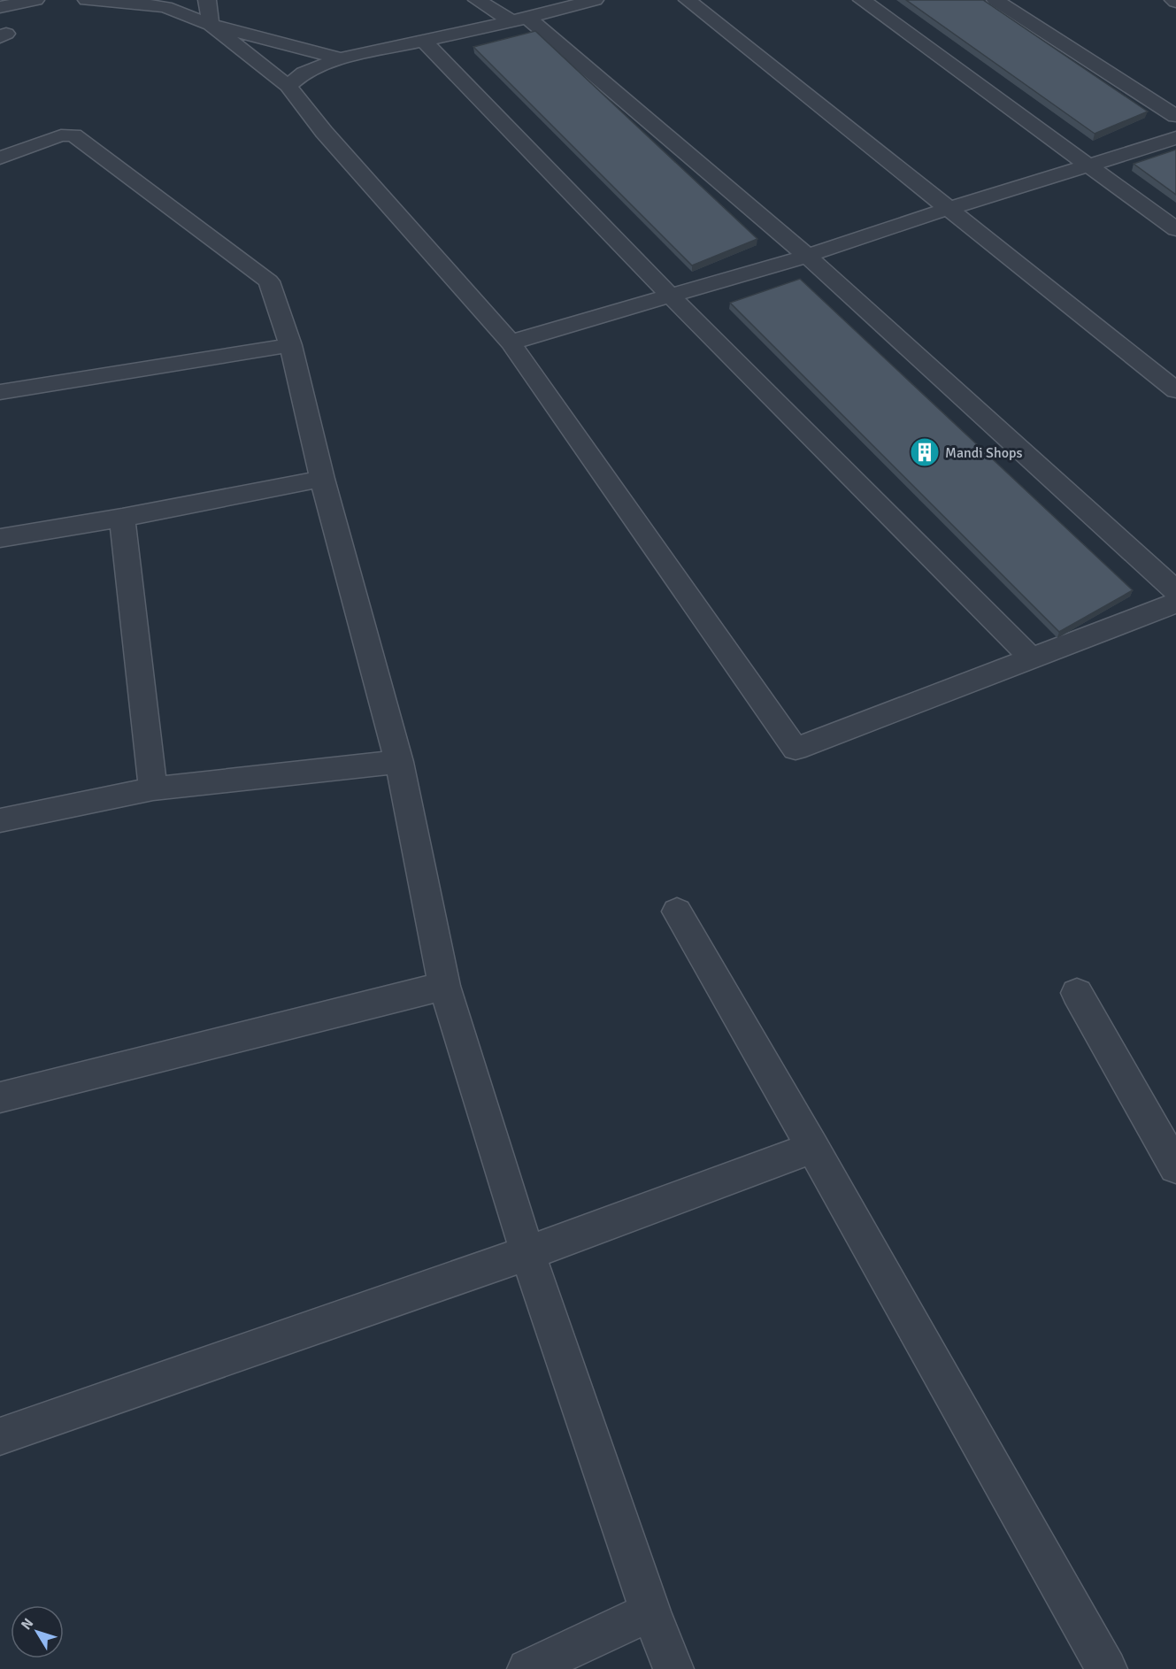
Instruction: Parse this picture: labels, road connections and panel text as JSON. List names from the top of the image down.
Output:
{
  "places": {
    "building": ["Mandi Shops"]
  },
  "north": "top left"
}
